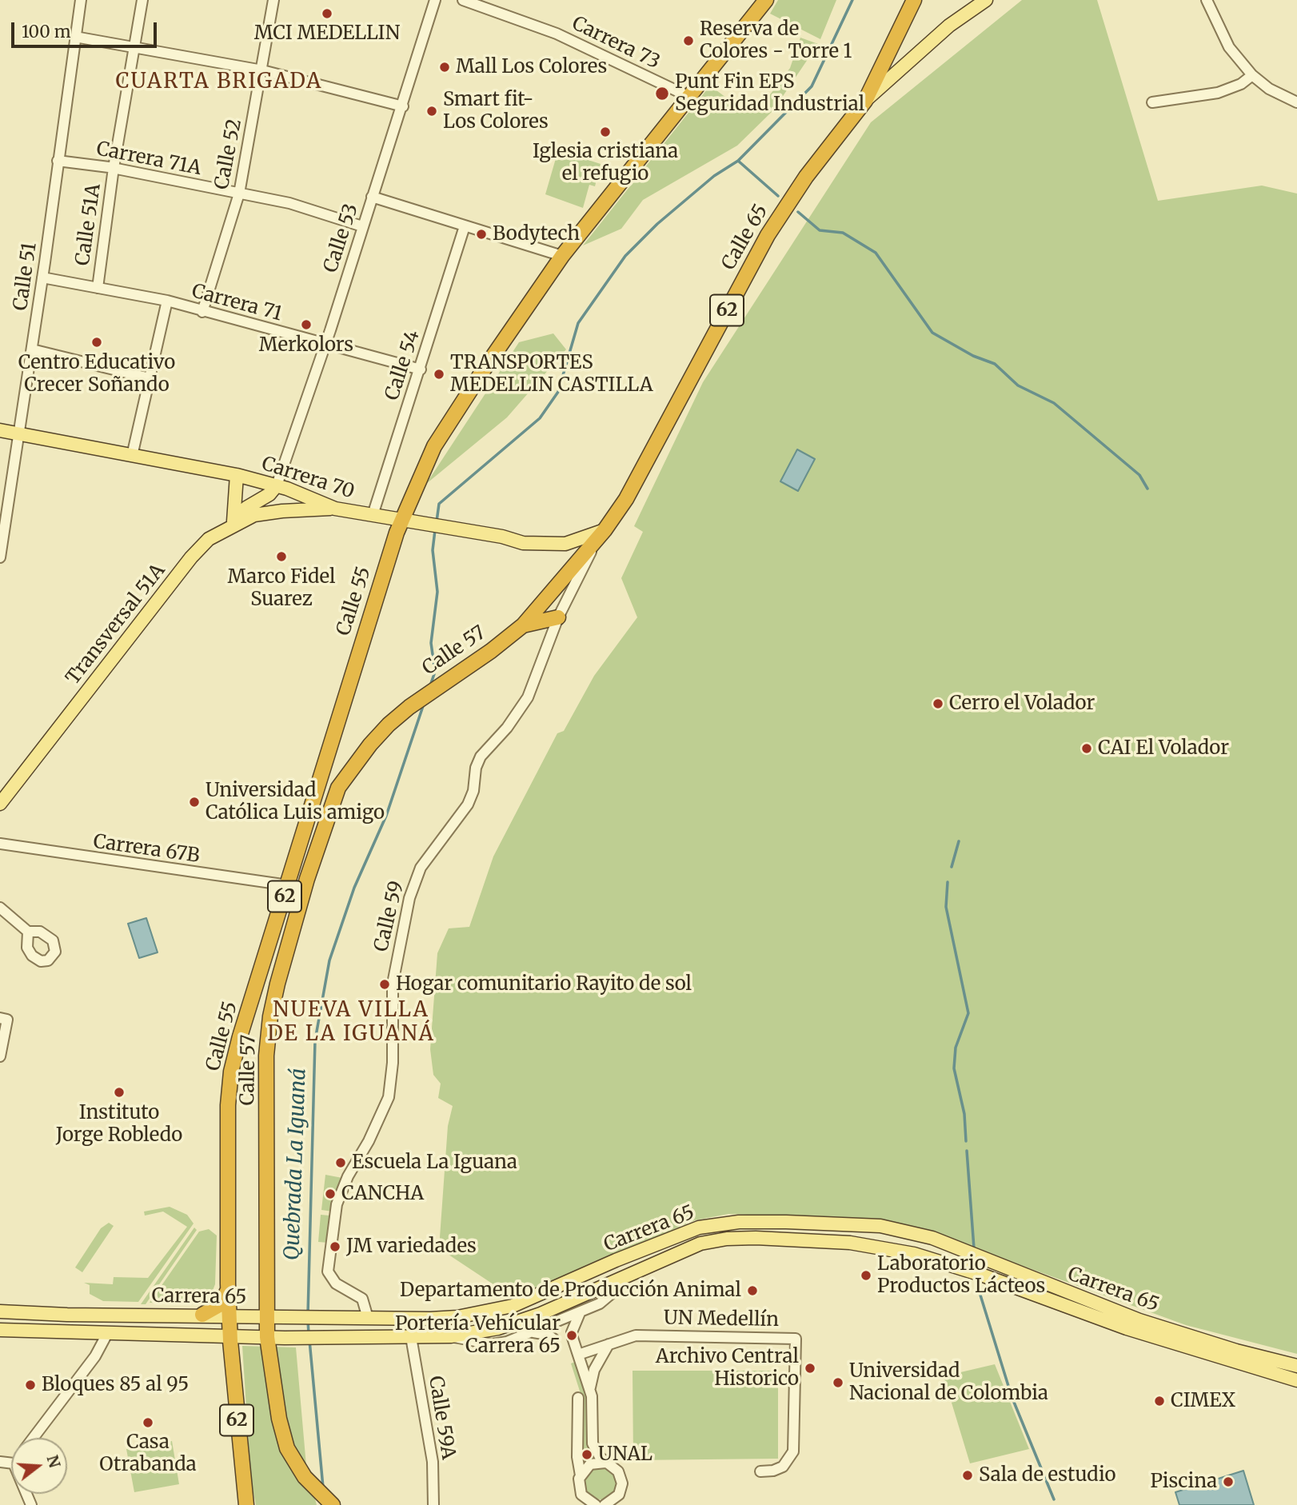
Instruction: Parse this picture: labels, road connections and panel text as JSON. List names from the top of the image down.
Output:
{
  "streets": {
    "highway": [
      "Calle 65",
      "62",
      "Calle 55",
      "Calle 57"
    ],
    "main road": ["Carrera 70", "Transversal 51A", "Carrera 65"],
    "street": [
      "Carrera 73",
      "Calle 52",
      "Carrera 71A",
      "Calle 51A",
      "Calle 53",
      "Calle 51",
      "Carrera 71",
      "Calle 54",
      "Carrera 67B",
      "Calle 59",
      "UN Medellín",
      "Calle 59A"
    ]
  },
  "crossings": [
    ["Carrera 73", "Calle 55"],
    ["Calle 52", "Carrera 71A"],
    ["Calle 52", "Carrera 71"],
    ["Carrera 71A", "Calle 51A"],
    ["Carrera 71A", "Calle 53"],
    ["Carrera 71A", "Calle 51"],
    ["Calle 51A", "Carrera 71"],
    ["Calle 65", "62"],
    ["Calle 65", "Carrera 70"],
    ["Calle 65", "Calle 57"],
    ["Calle 65", "Calle 59"],
    ["Calle 53", "Carrera 71"],
    ["Calle 53", "Carrera 70"],
    ["Calle 53", "Transversal 51A"],
    ["Calle 51", "Carrera 71"],
    ["Calle 51", "Carrera 70"],
    ["Carrera 71", "Calle 54"],
    ["62", "Calle 55"],
    ["62", "Carrera 65"],
    ["Calle 54", "Carrera 70"],
    ["Carrera 70", "Calle 55"],
    ["Carrera 70", "Transversal 51A"],
    ["Carrera 70", "Calle 57"],
    ["Carrera 70", "Calle 59"],
    ["Calle 55", "Carrera 67B"],
    ["Calle 55", "Carrera 65"],
    ["Calle 57", "Calle 59"],
    ["Calle 57", "Carrera 65"],
    ["Calle 59", "Carrera 65"],
    ["Carrera 65", "Calle 59A"]
  ],
  "districts": ["CUARTA BRIGADA", "NUEVA VILLA DE LA IGUANÁ"],
  "water": ["Quebrada La Iguaná"],
  "places": [
    "MCI MEDELLIN",
    "Reserva de Colores - Torre 1",
    "Mall Los Colores",
    "Punt Fin EPS Seguridad Industrial",
    "Smart fit- Los Colores",
    "Iglesia cristiana el refugio",
    "Bodytech",
    "Merkolors",
    "Centro Educativo Crecer Soñando",
    "TRANSPORTES MEDELLIN CASTILLA",
    "Marco Fidel Suarez",
    "Cerro el Volador",
    "CAI El Volador",
    "Universidad Católica Luis amigo",
    "Hogar comunitario Rayito de sol",
    "Instituto Jorge Robledo",
    "Escuela La Iguana",
    "CANCHA",
    "JM variedades",
    "Laboratorio Productos Lácteos",
    "Departamento de Producción Animal",
    "Portería Vehícular Carrera 65",
    "Archivo Central Historico",
    "Universidad Nacional de Colombia",
    "Bloques 85 al 95",
    "CIMEX",
    "Casa Otrabanda",
    "UNAL",
    "Sala de estudio",
    "Piscina"
  ],
  "scale_bar": "100 m",
  "north": "right"
}
